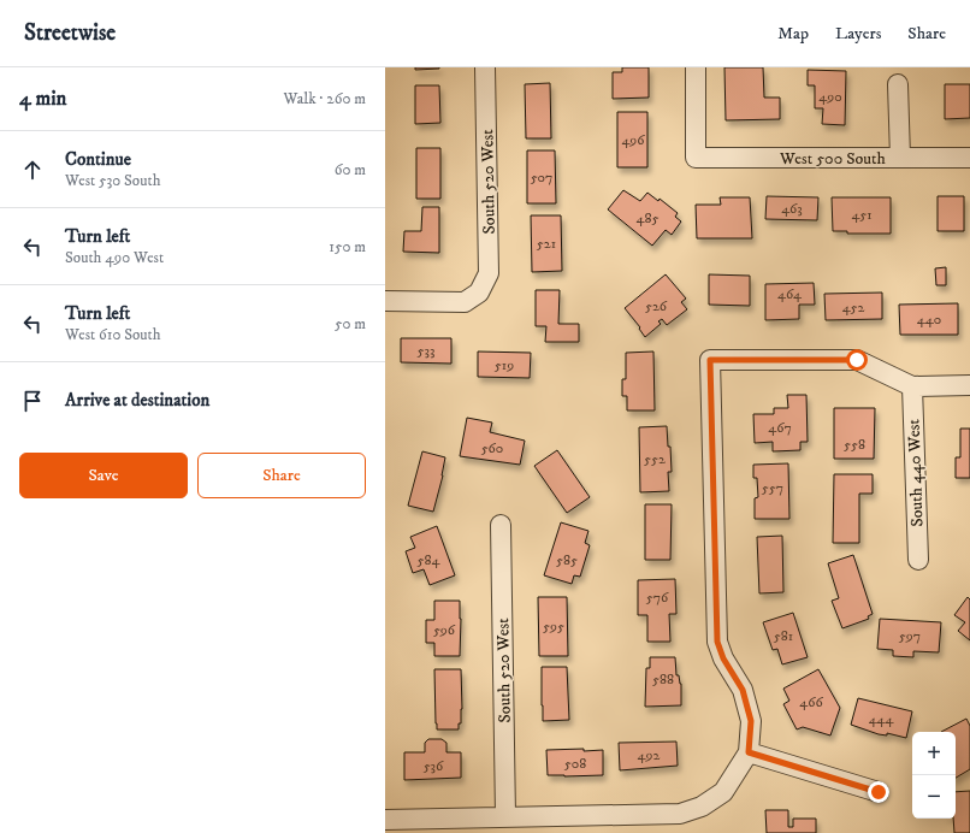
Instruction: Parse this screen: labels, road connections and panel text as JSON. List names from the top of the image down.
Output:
{
  "streets": {
    "street": ["West 500 South", "South 520 West", "South 440 West"]
  },
  "house_numbers": [
    "490",
    "496",
    "507",
    "463",
    "451",
    "485",
    "521",
    "464",
    "526",
    "452",
    "440",
    "533",
    "519",
    "467",
    "558",
    "560",
    "552",
    "557",
    "584",
    "585",
    "576",
    "595",
    "596",
    "581",
    "597",
    "588",
    "466",
    "444",
    "492",
    "508",
    "536"
  ],
  "page": {
    "header": "Streetwise",
    "nav": ["Map", "Layers", "Share"],
    "heading": ["4 min", "Walk · 260 m"],
    "list": [
      ["Continue", "West 530 South", "60 m"],
      ["Turn left", "South 490 West", "150 m"],
      ["Turn left", "West 610 South", "50 m"],
      "Arrive at destination"
    ],
    "buttons": ["Save", "Share"],
    "map_buttons": ["+", "−"]
  }
}
